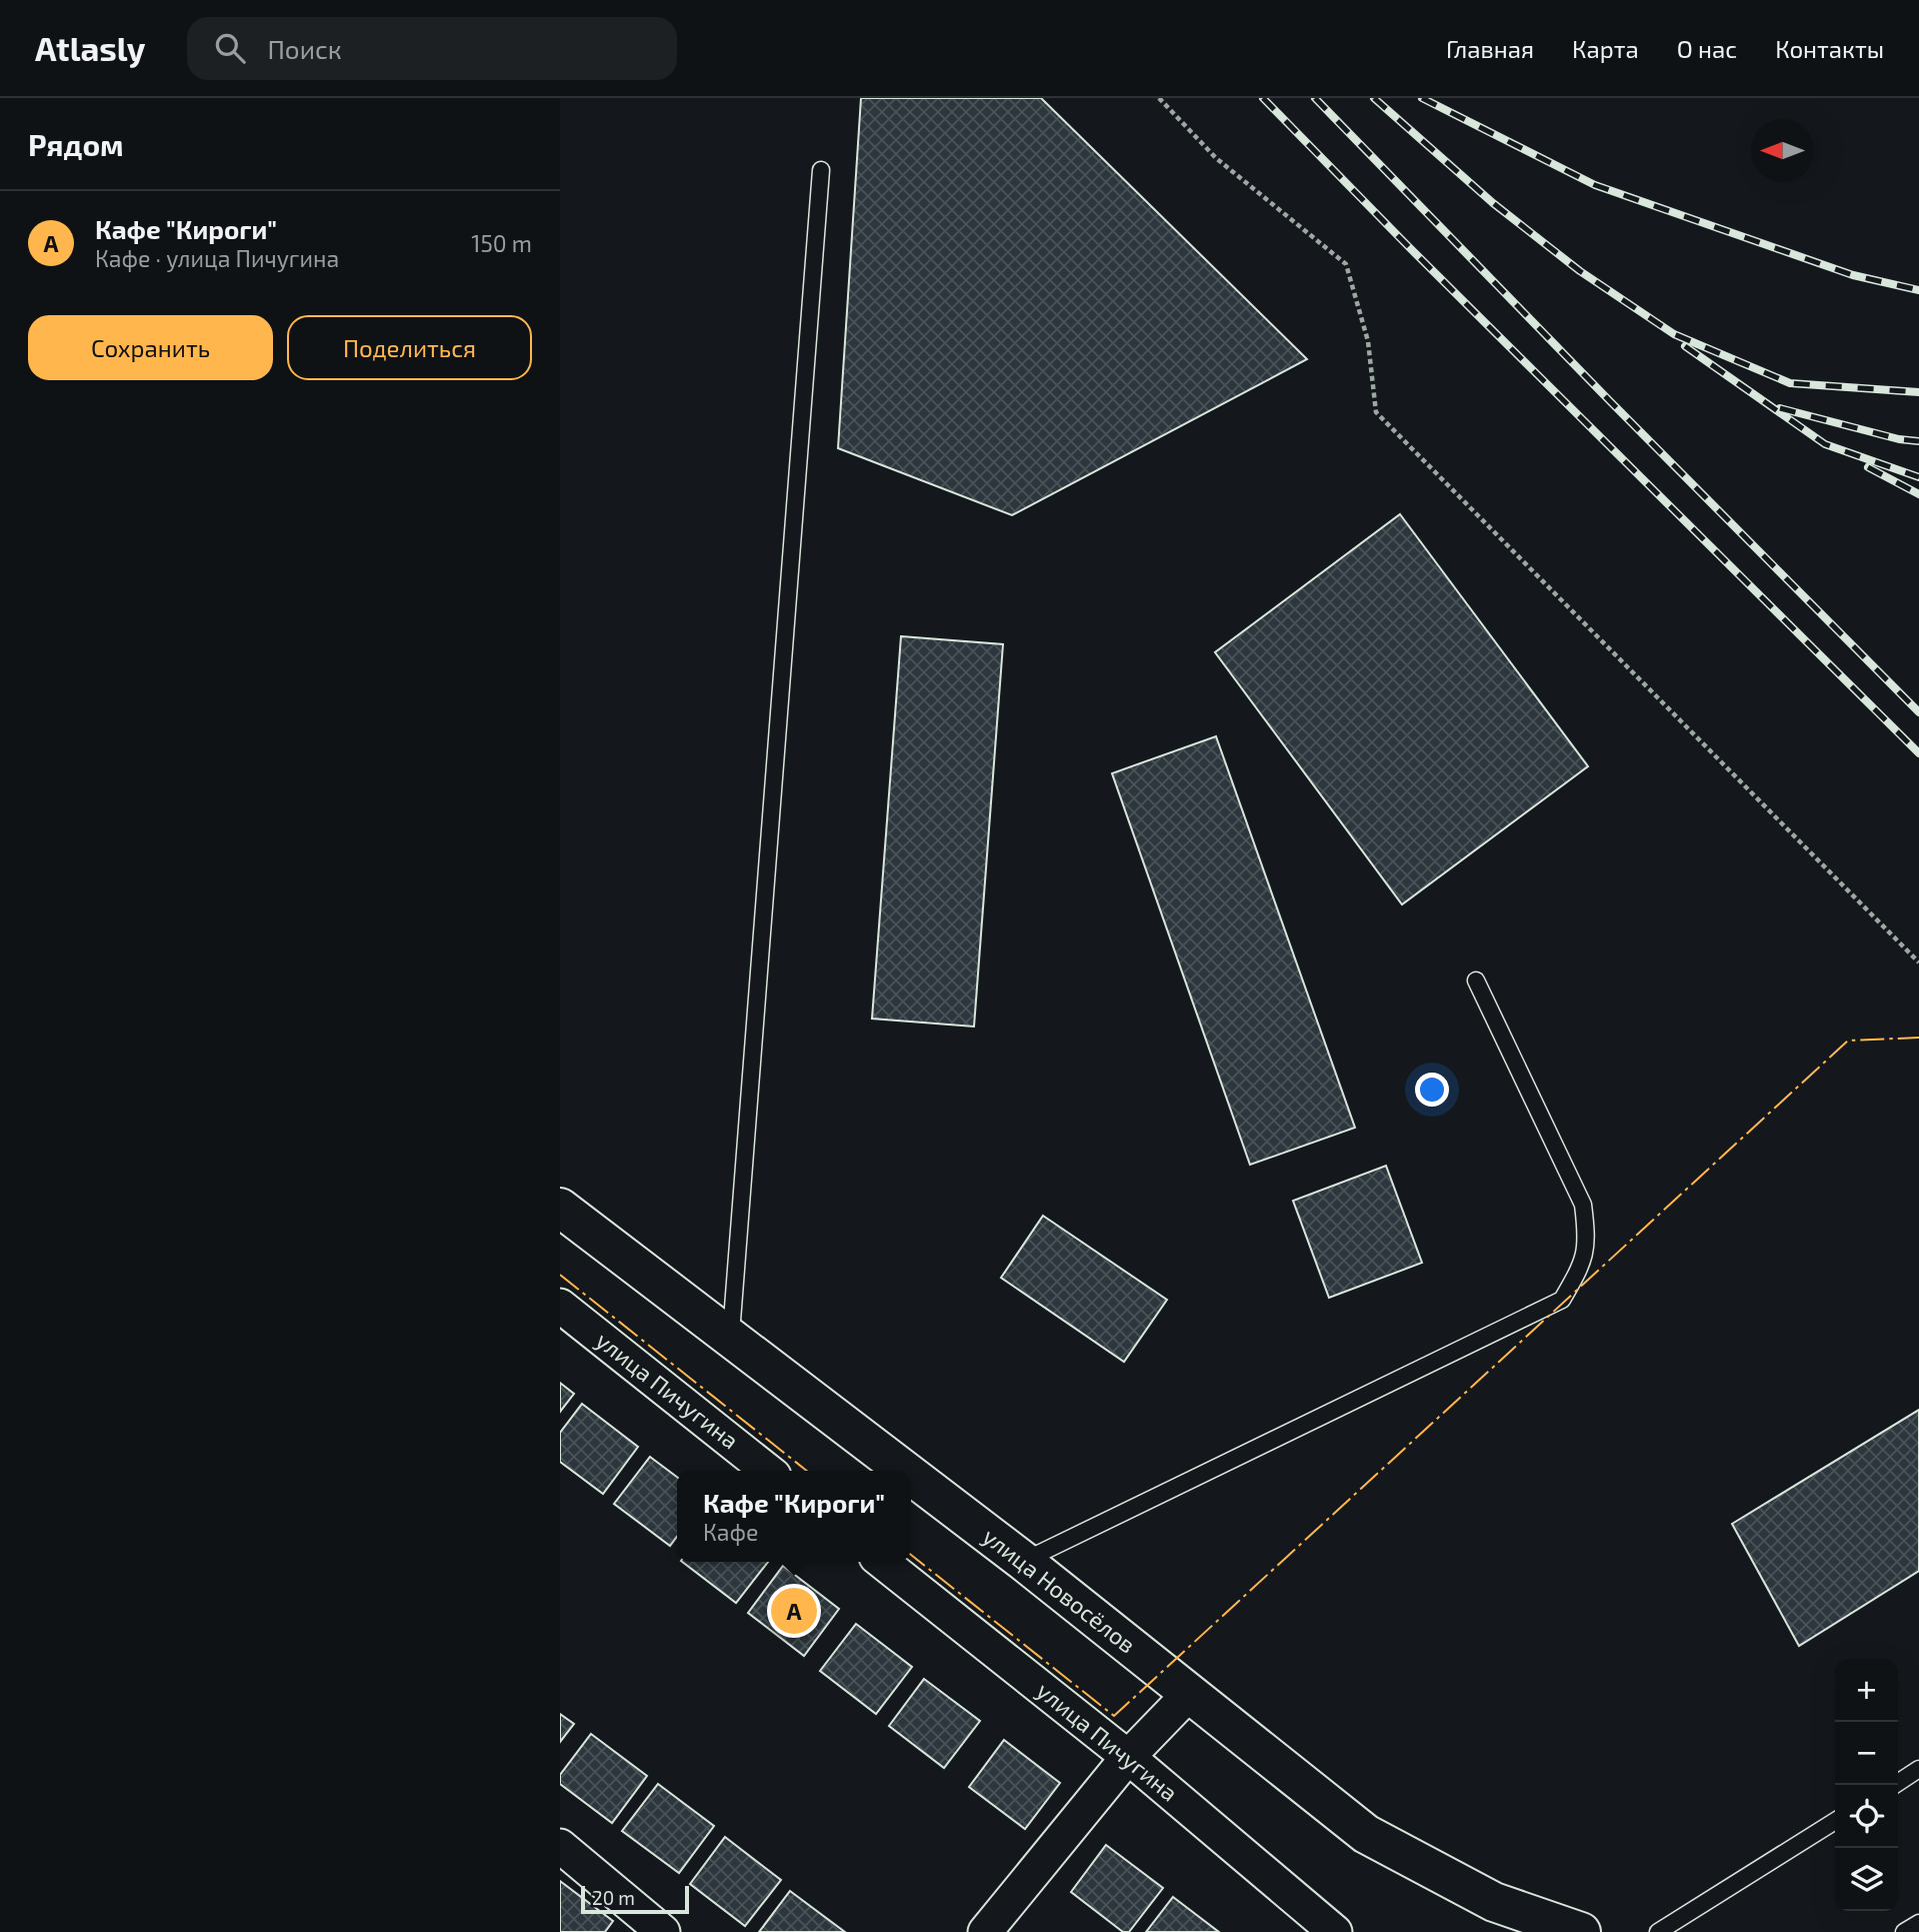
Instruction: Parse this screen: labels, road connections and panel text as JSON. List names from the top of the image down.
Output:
{
  "streets": {
    "street": ["улица Пичугина", "улица Новосёлов"]
  },
  "scale_bar": "20 m",
  "north": "left",
  "page": {
    "header": "Atlasly",
    "search": "Поиск",
    "nav": [
      "Главная",
      "Карта",
      "О нас",
      "Контакты"
    ],
    "heading": "Рядом",
    "list": [
      {
        "mark": "A",
        "name": "Кафе \"Кироги\"",
        "note": "Кафе · улица Пичугина",
        "value": "150 m"
      }
    ],
    "buttons": ["Сохранить", "Поделиться"],
    "popup": ["Кафе \"Кироги\"", "Кафе"],
    "pins": "A",
    "map_buttons": ["+", "−"],
    "scale": "20 m"
  }
}
